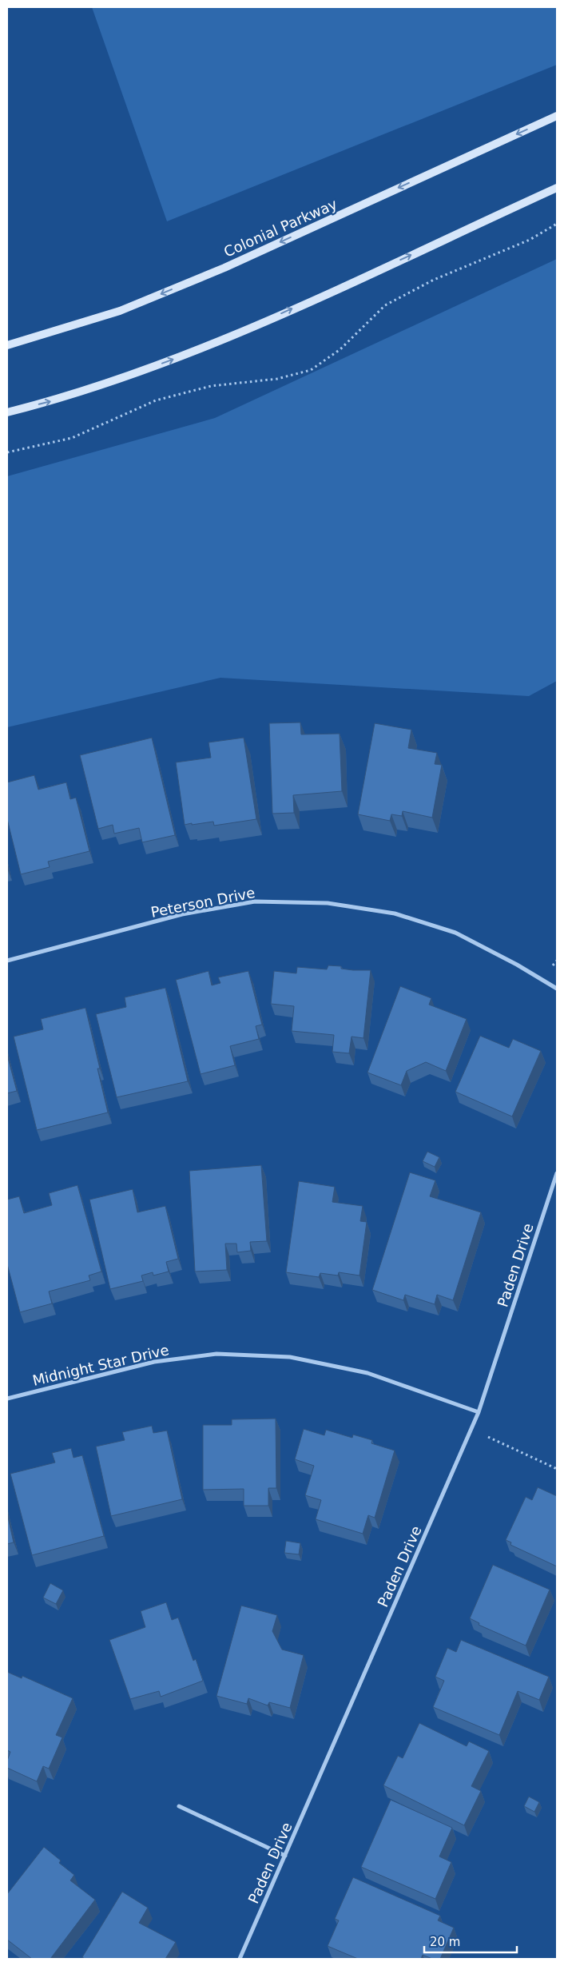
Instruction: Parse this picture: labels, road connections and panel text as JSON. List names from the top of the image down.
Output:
{
  "streets": {
    "street": [
      "Colonial Parkway",
      "Peterson Drive",
      "Paden Drive",
      "Midnight Star Drive"
    ]
  },
  "crossings": [
    ["Paden Drive", "Midnight Star Drive"]
  ],
  "scale_bar": "20 m"
}
